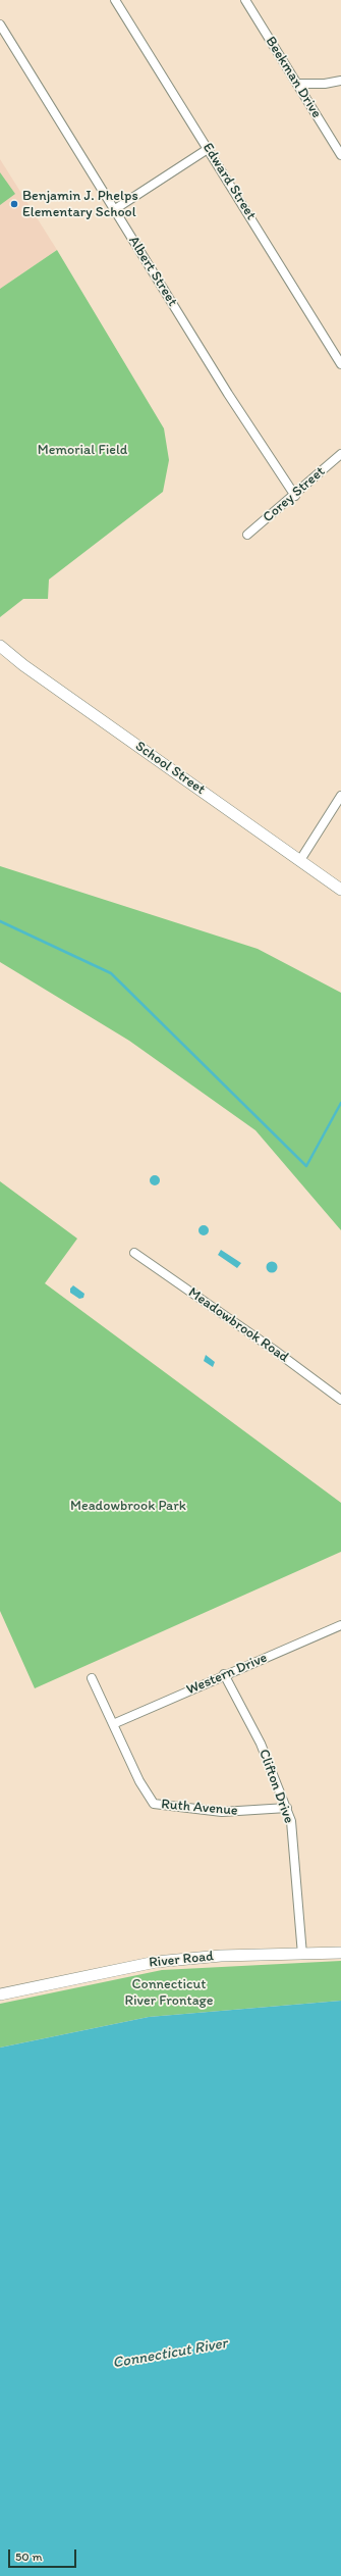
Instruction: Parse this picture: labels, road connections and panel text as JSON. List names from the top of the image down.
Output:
{
  "streets": {
    "street": [
      "Beekman Drive",
      "Edward Street",
      "Albert Street",
      "Corey Street",
      "School Street",
      "Meadowbrook Road",
      "Western Drive",
      "Clifton Drive",
      "Ruth Avenue",
      "River Road"
    ]
  },
  "crossings": [
    ["Albert Street", "Corey Street"],
    ["Western Drive", "Clifton Drive"],
    ["Western Drive", "Ruth Avenue"],
    ["Clifton Drive", "Ruth Avenue"],
    ["Clifton Drive", "River Road"]
  ],
  "water": ["Connecticut River"],
  "parks": ["Memorial Field", "Meadowbrook Park", "Connecticut River Frontage"],
  "places": ["Benjamin J. Phelps Elementary School"],
  "scale_bar": "50 m"
}
